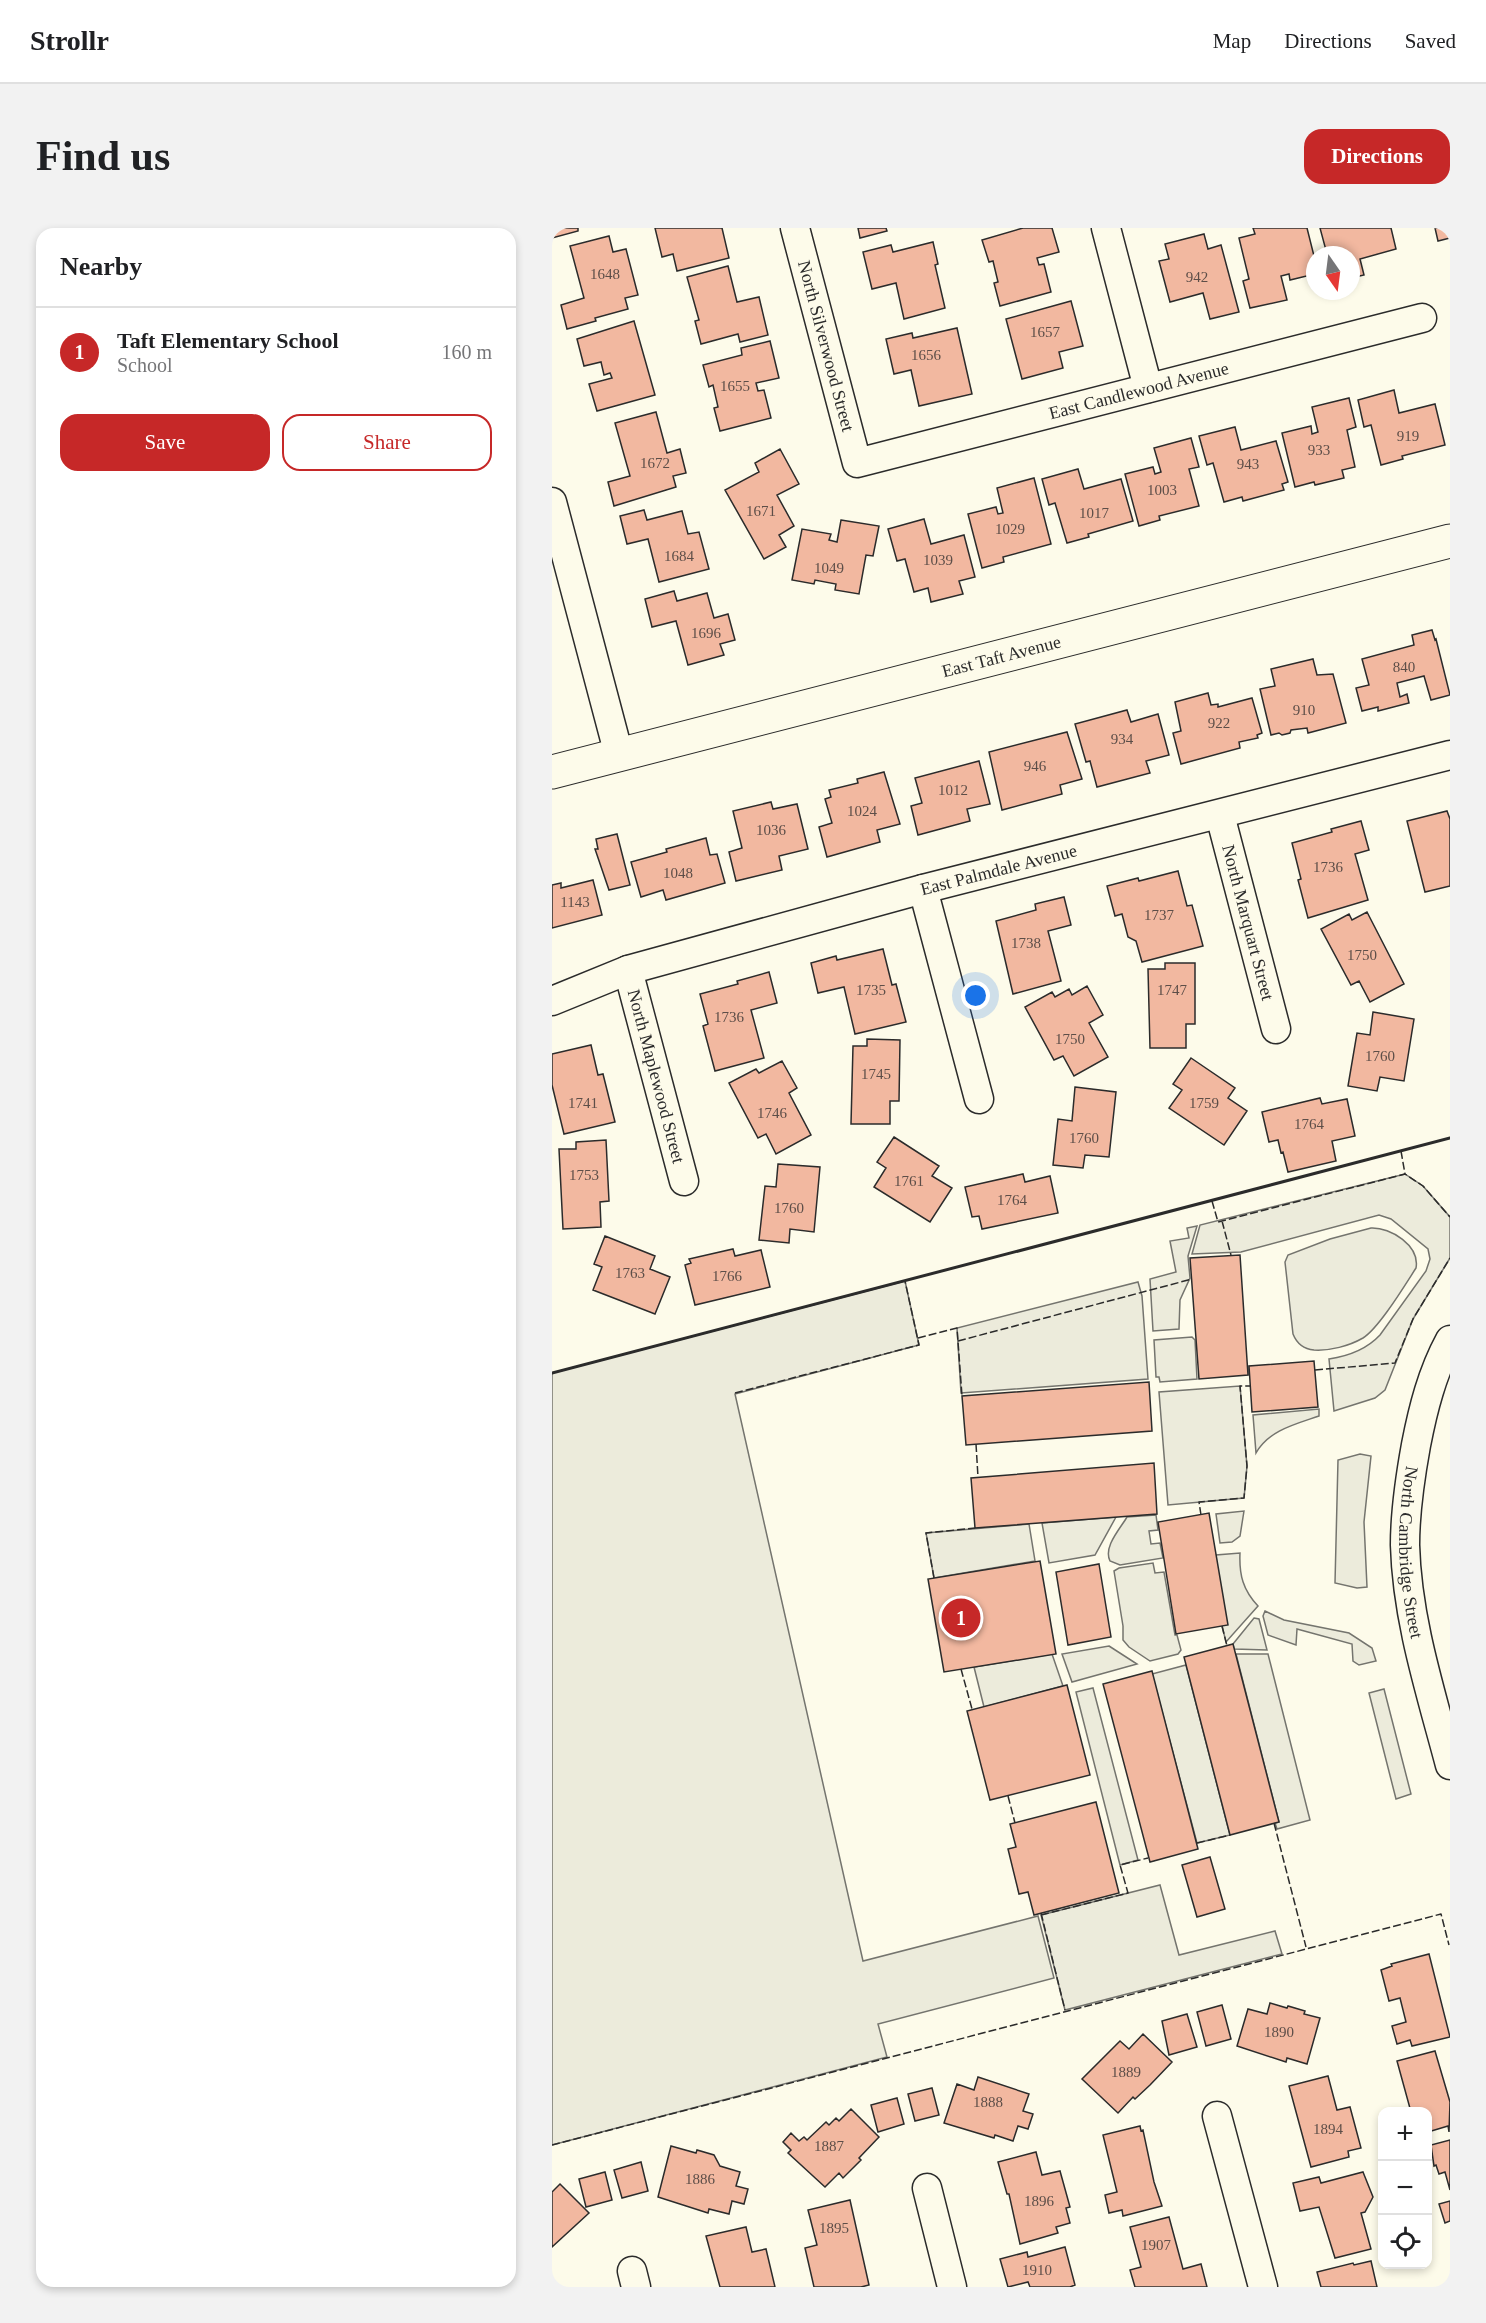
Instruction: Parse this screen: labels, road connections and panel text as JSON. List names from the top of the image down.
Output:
{
  "streets": {
    "main road": ["East Taft Avenue"],
    "street": [
      "North Silverwood Street",
      "East Candlewood Avenue",
      "East Palmdale Avenue",
      "North Marquart Street",
      "North Maplewood Street",
      "North Cambridge Street"
    ]
  },
  "crossings": [
    ["North Silverwood Street", "East Candlewood Avenue"],
    ["East Palmdale Avenue", "North Marquart Street"],
    ["East Palmdale Avenue", "North Maplewood Street"]
  ],
  "house_numbers": [
    "1648",
    "942",
    "1657",
    "1656",
    "1655",
    "919",
    "933",
    "1672",
    "943",
    "1003",
    "1671",
    "1017",
    "1029",
    "1684",
    "1039",
    "1049",
    "1696",
    "840",
    "910",
    "922",
    "934",
    "946",
    "1012",
    "1024",
    "1036",
    "1736",
    "1048",
    "1143",
    "1737",
    "1738",
    "1750",
    "1735",
    "1747",
    "1736",
    "1750",
    "1760",
    "1745",
    "1741",
    "1759",
    "1746",
    "1764",
    "1760",
    "1753",
    "1761",
    "1764",
    "1760",
    "1763",
    "1766",
    "1890",
    "1889",
    "1888",
    "1894",
    "1887",
    "1886",
    "1896",
    "1895",
    "1907",
    "1910"
  ],
  "north": "bottom",
  "page": {
    "header": "Strollr",
    "nav": ["Map", "Directions", "Saved"],
    "buttons": [
      "Directions",
      ["Save", "Share"]
    ],
    "title": "Find us",
    "heading": "Nearby",
    "list": [
      {
        "mark": "1",
        "name": "Taft Elementary School",
        "note": "School",
        "value": "160 m"
      }
    ],
    "pins": "1",
    "map_buttons": ["+", "−"]
  }
}
